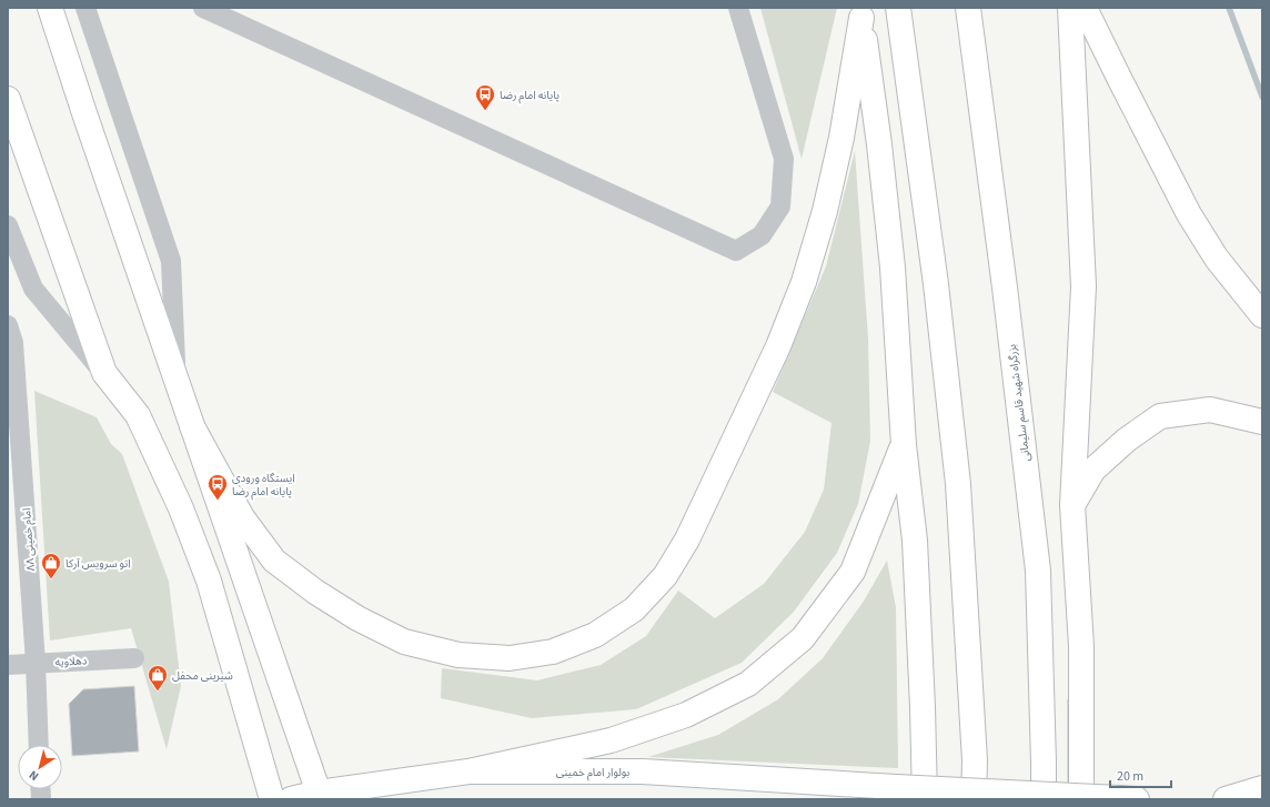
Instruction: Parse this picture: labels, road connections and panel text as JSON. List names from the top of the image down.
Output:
{
  "streets": {
    "main road": ["بزرگراه شهید قاسم سلیمانی", "بولوار امام خمینی"],
    "street": ["امام خمینی ۸۸", "دهلاویه"]
  },
  "crossings": [
    ["امام خمینی ۸۸", "دهلاویه"]
  ],
  "places": {
    "bus stop": ["پایانه امام رضا", "ایستگاه ورودی پایانه امام رضا"],
    "shop": ["اتو سرویس آرکا", "شیرینی محفل"]
  },
  "scale_bar": "20 m",
  "north": "bottom left"
}
